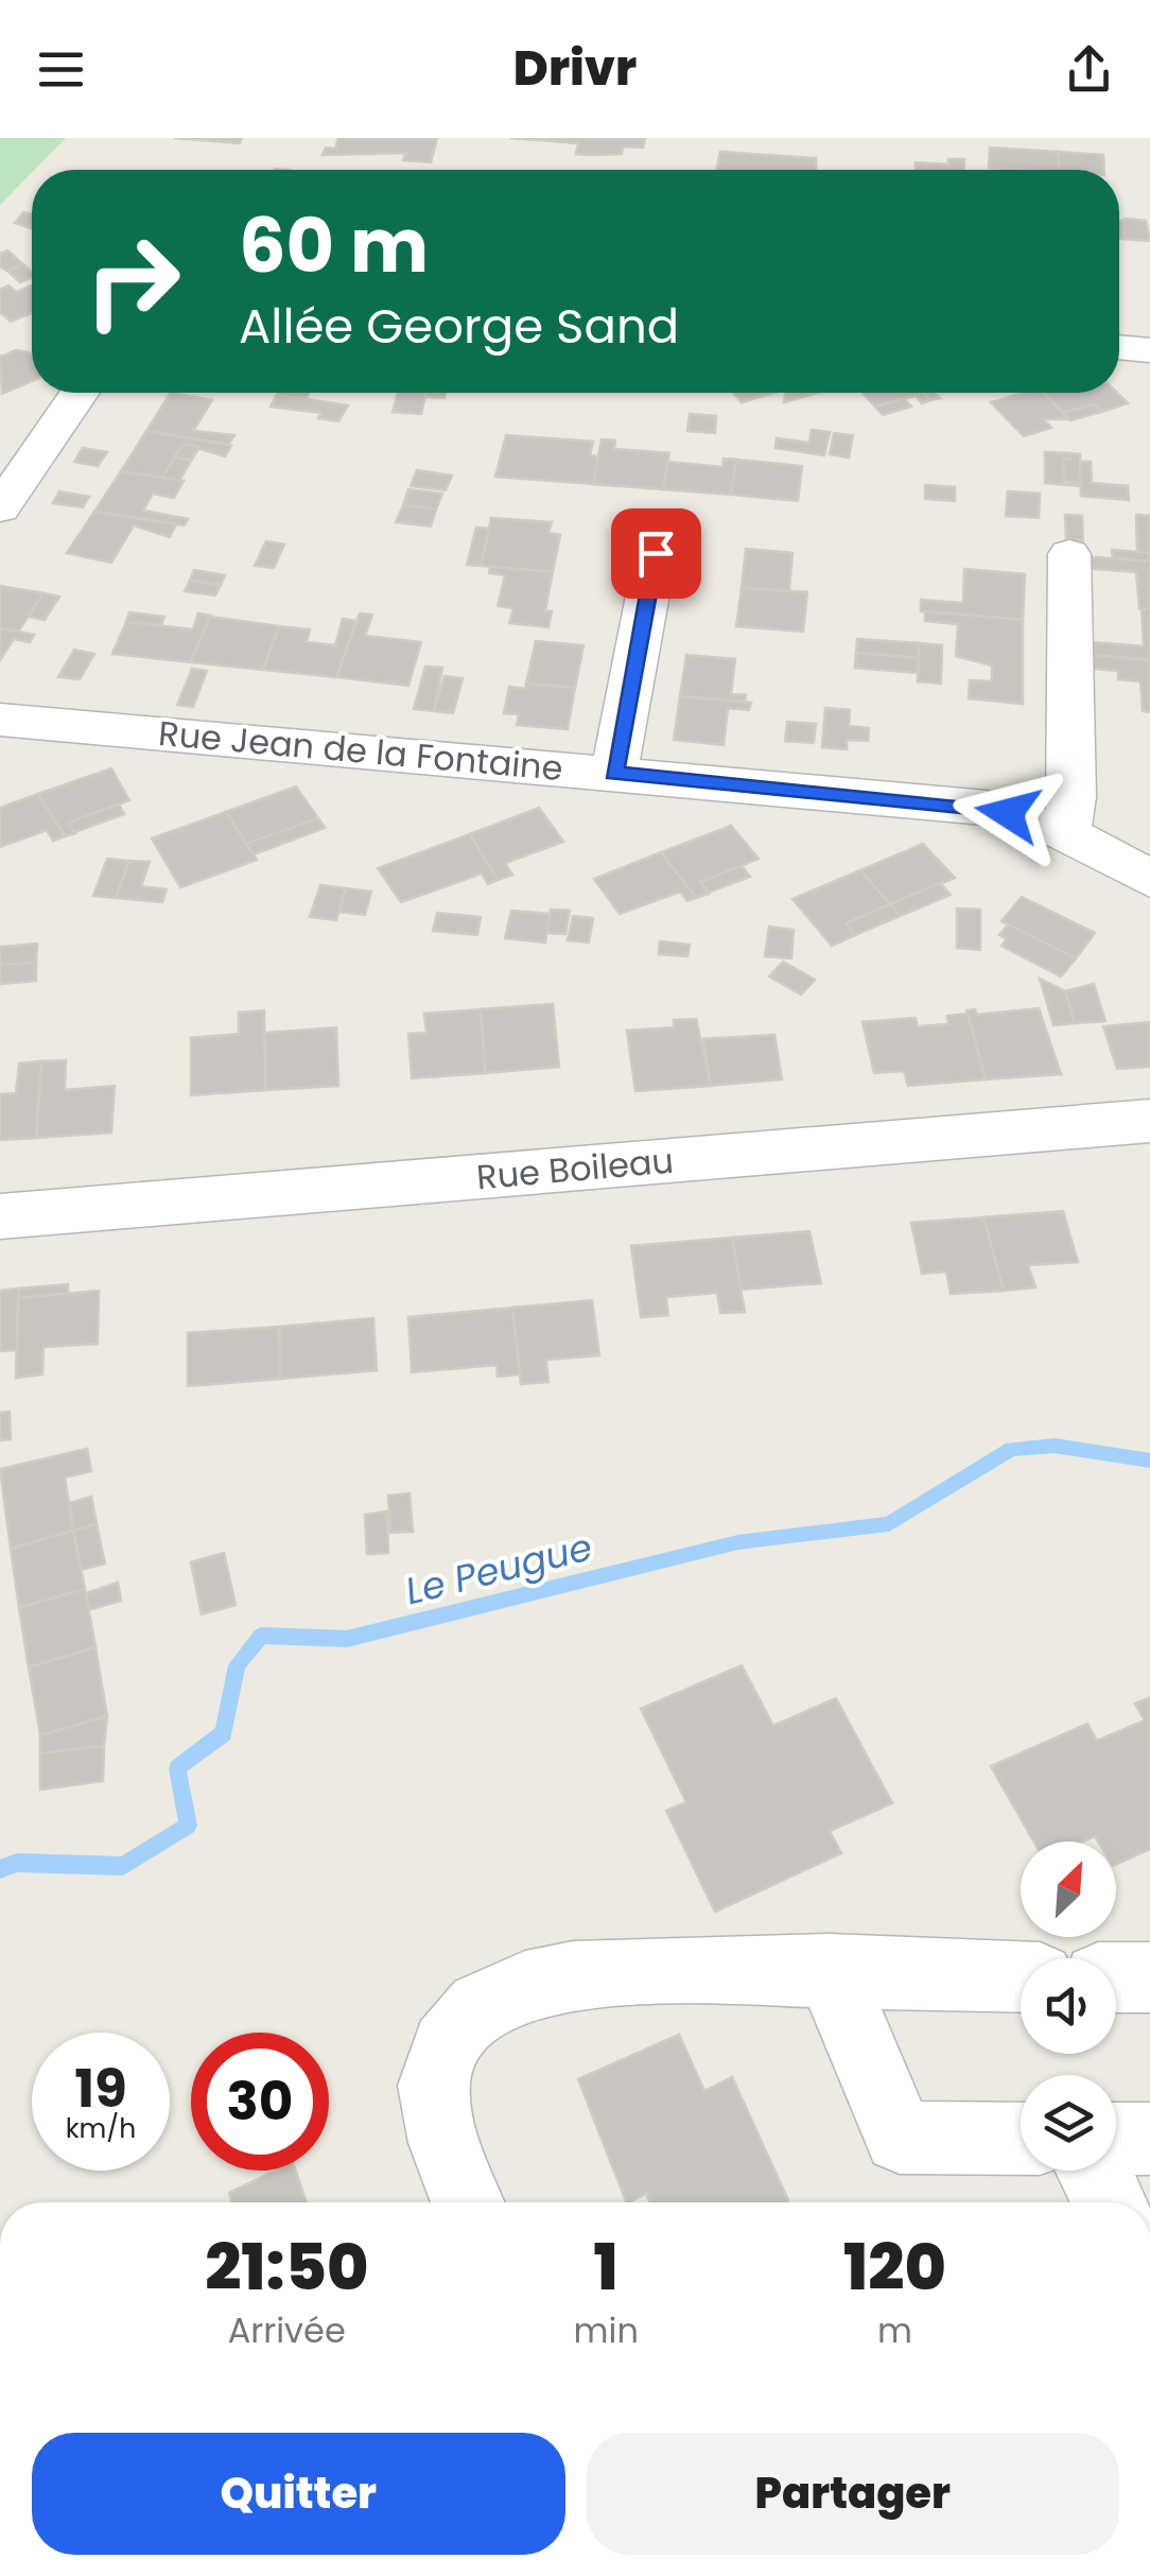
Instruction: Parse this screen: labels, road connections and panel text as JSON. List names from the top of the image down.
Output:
{
  "streets": {
    "street": ["Rue Jean de la Fontaine", "Rue Boileau"]
  },
  "water": ["Le Peugue"],
  "north": "top right",
  "page": {
    "header": "Drivr",
    "turn": ["60 m", "Allée George Sand"],
    "speed": "19 km/h",
    "limit": "30",
    "eta": [
      "21:50",
      "Arrivée",
      "1",
      "min",
      "120",
      "m"
    ],
    "buttons": ["Quitter", "Partager"]
  }
}
